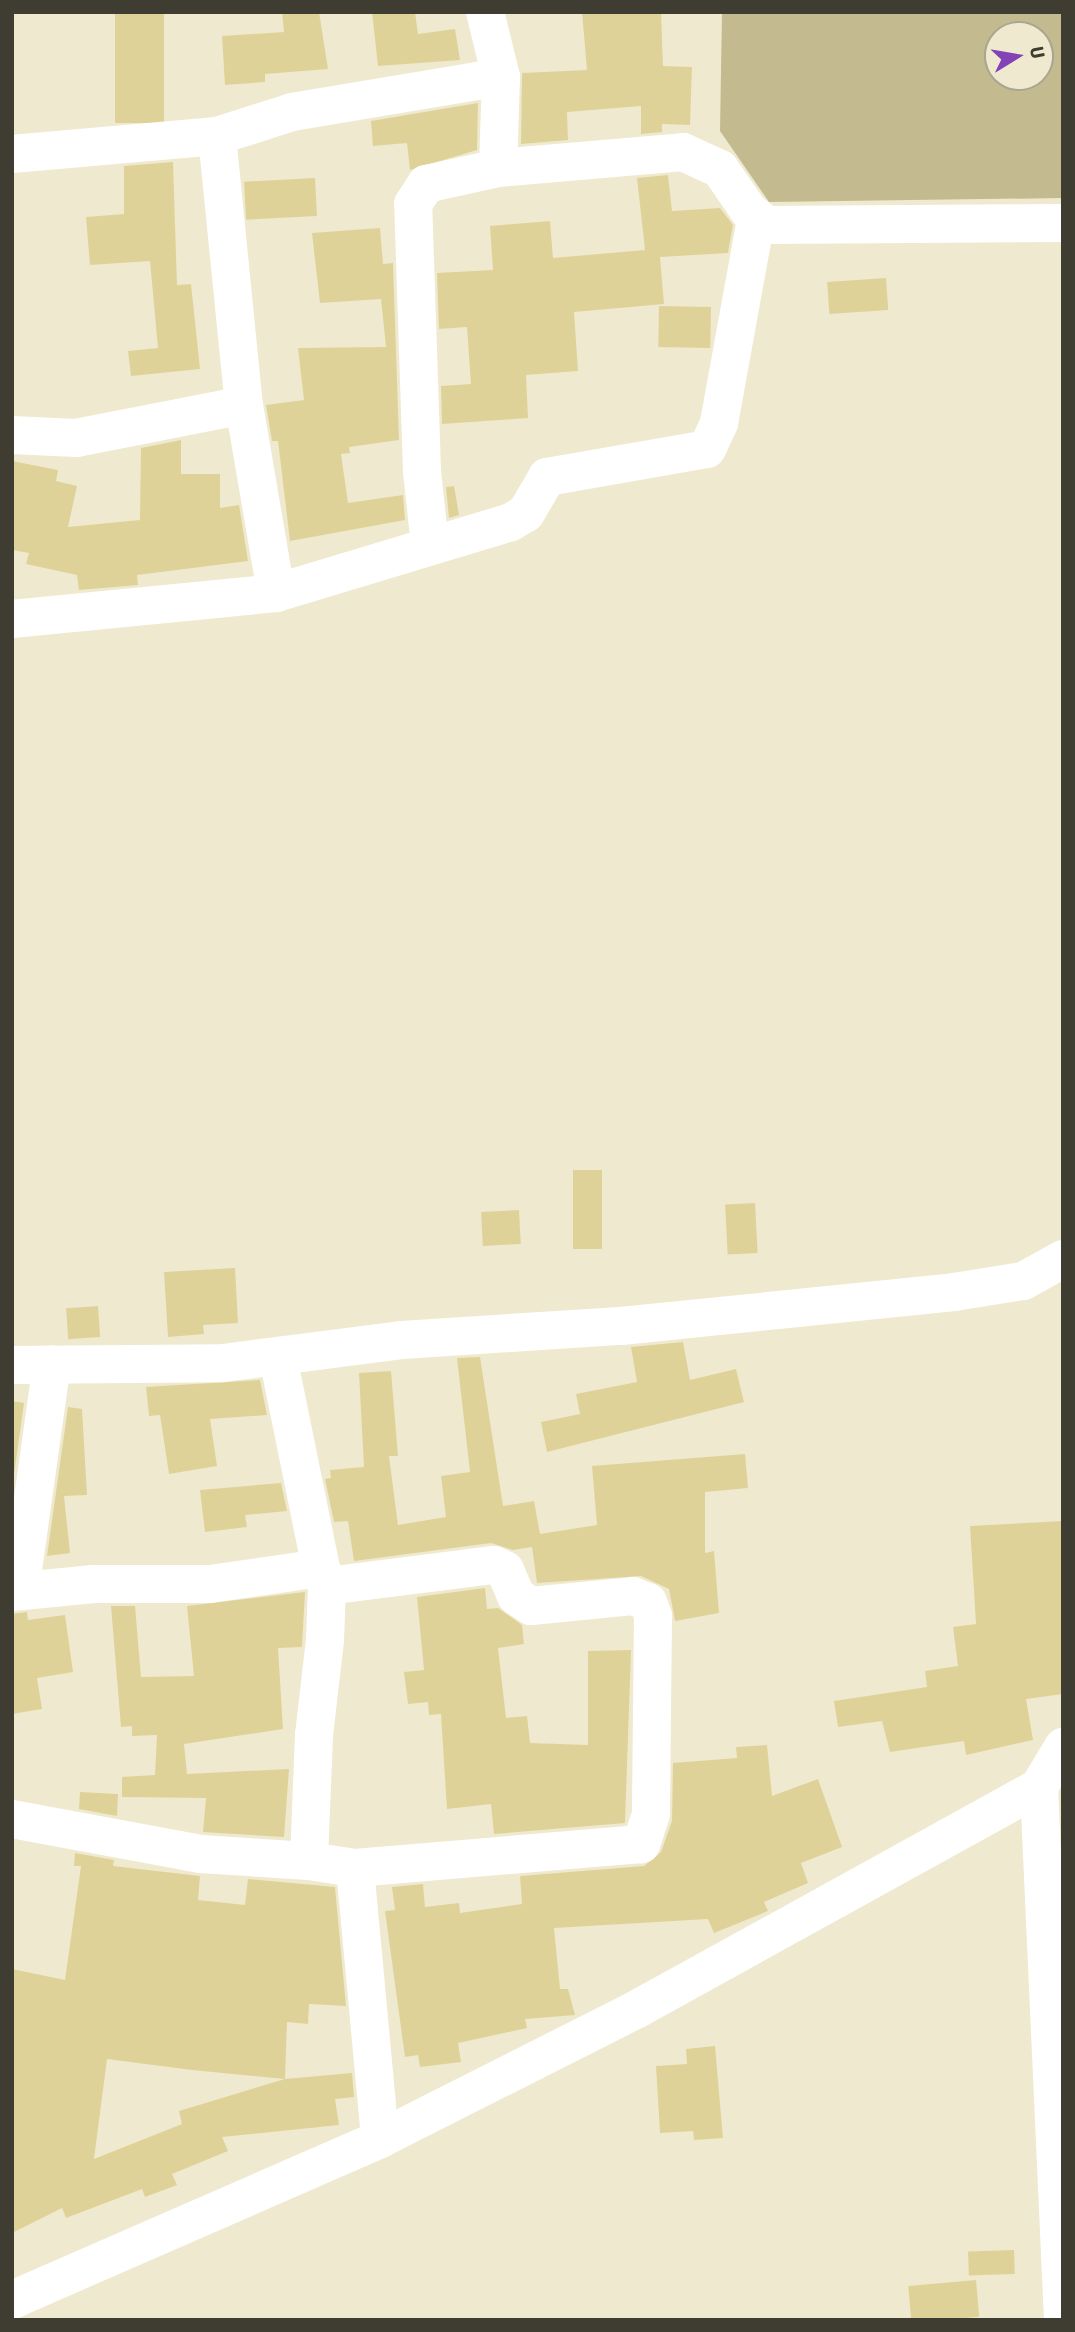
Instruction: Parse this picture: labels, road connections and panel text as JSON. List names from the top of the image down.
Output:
{
  "north": "right"
}
